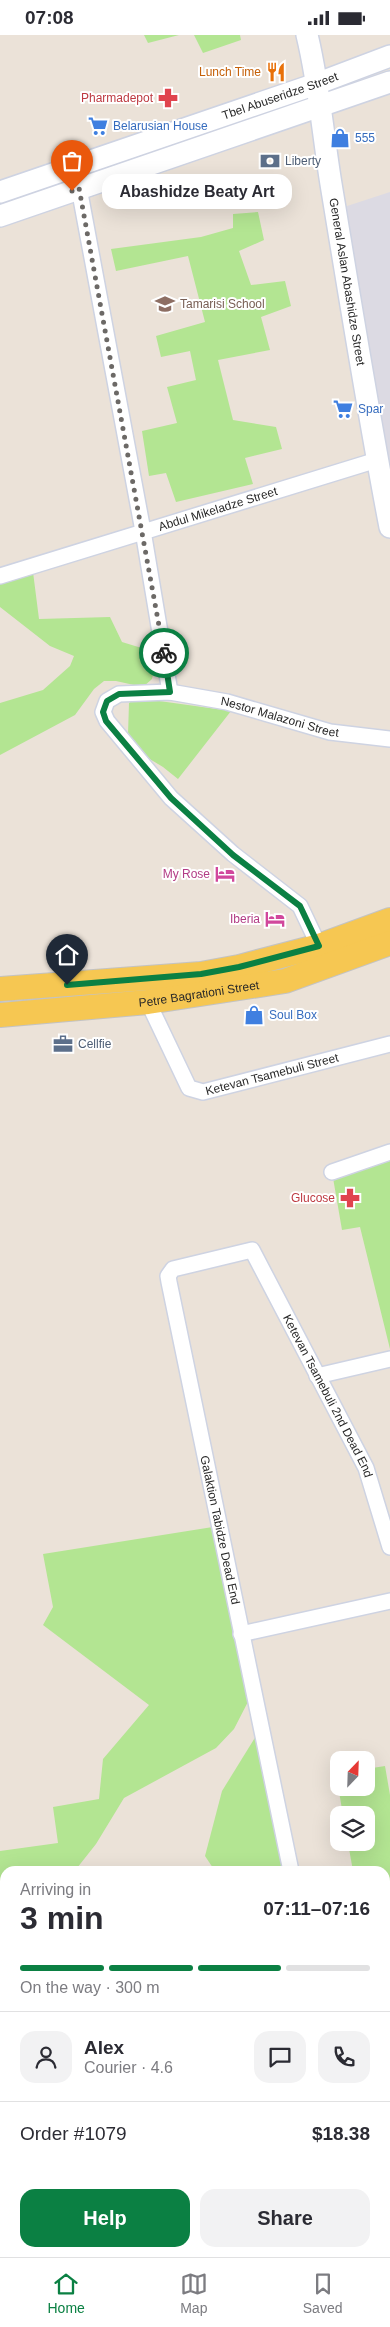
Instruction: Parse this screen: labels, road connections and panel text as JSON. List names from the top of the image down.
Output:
{
  "streets": {
    "main road": ["Tbel Abuseridze Street", "General Aslan Abashidze Street", "Petre Bagrationi Street"],
    "street": [
      "Abdul Mikeladze Street",
      "Nestor Malazoni Street",
      "Ketevan Tsamebuli Street",
      "Ketevan Tsamebuli 2nd Dead End",
      "Galaktion Tabidze Dead End"
    ]
  },
  "crossings": [
    ["Tbel Abuseridze Street", "General Aslan Abashidze Street"],
    ["General Aslan Abashidze Street", "Abdul Mikeladze Street"],
    ["Nestor Malazoni Street", "Petre Bagrationi Street"],
    ["Petre Bagrationi Street", "Ketevan Tsamebuli Street"],
    ["Ketevan Tsamebuli 2nd Dead End", "Galaktion Tabidze Dead End"]
  ],
  "places": {
    "restaurant": ["Lunch Time"],
    "pharmacy": ["Pharmadepot", "Glucose"],
    "supermarket": ["Belarusian House", "Spar"],
    "shop": ["555", "Soul Box"],
    "bank": ["Liberty"],
    "other": ["Abashidze Beaty Art"],
    "school or university": ["Tamarisi School"],
    "hotel": ["My Rose", "Iberia"],
    "office": ["Cellfie"]
  },
  "north": "top right",
  "page": {
    "status": "07:08",
    "bubble": "Abashidze Beaty Art",
    "heading": ["3 min", "Arriving in", "07:11–07:16"],
    "panel": [
      "Alex",
      "Courier · 4.6",
      "Order #1079",
      "$18.38"
    ],
    "bar": "On the way · 300 m",
    "buttons": ["Help", "Share"],
    "tabs": ["Home", "Map", "Saved"]
  }
}
